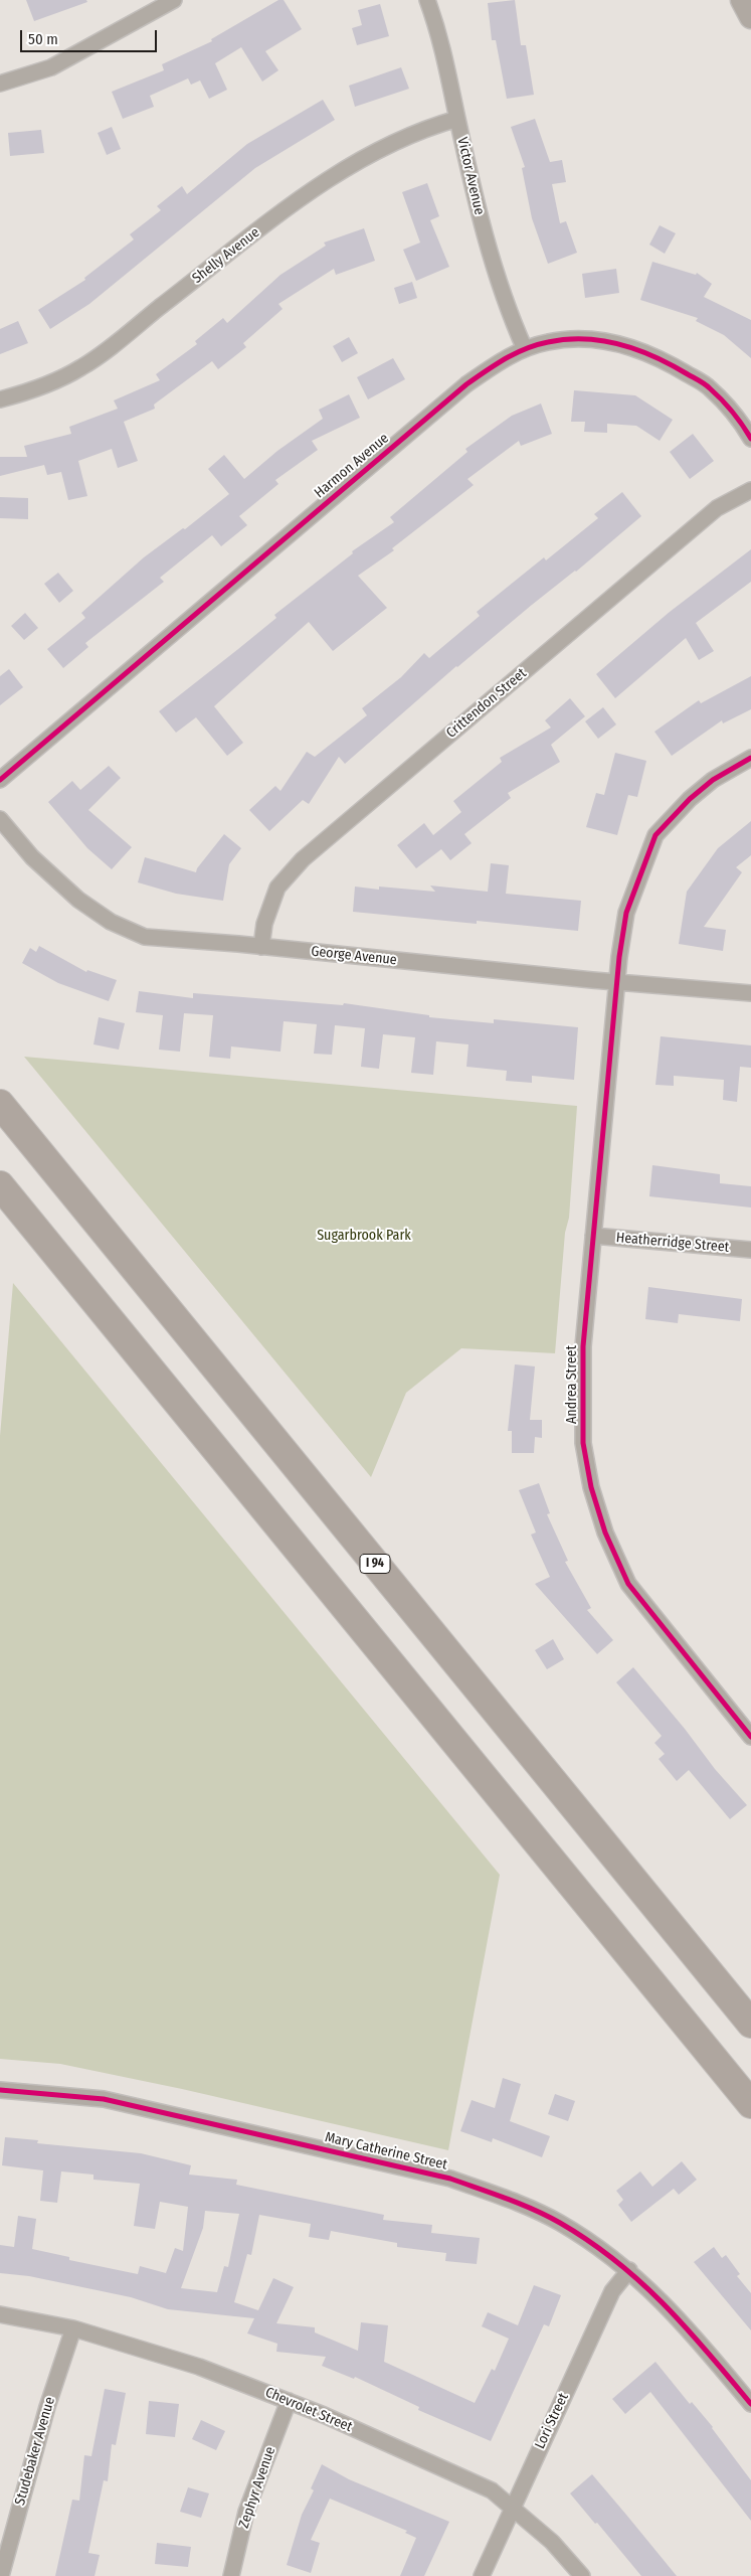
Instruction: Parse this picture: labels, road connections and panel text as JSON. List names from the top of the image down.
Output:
{
  "streets": {
    "highway": ["I 94"],
    "street": [
      "Victor Avenue",
      "Shelly Avenue",
      "Harmon Avenue",
      "Crittendon Street",
      "George Avenue",
      "Heatherridge Street",
      "Andrea Street",
      "Mary Catherine Street",
      "Chevrolet Street",
      "Lori Street",
      "Studebaker Avenue",
      "Zephyr Avenue"
    ]
  },
  "crossings": [
    ["Victor Avenue", "Shelly Avenue"],
    ["Victor Avenue", "Harmon Avenue"],
    ["Crittendon Street", "George Avenue"],
    ["George Avenue", "Andrea Street"],
    ["Heatherridge Street", "Andrea Street"],
    ["Mary Catherine Street", "Lori Street"],
    ["Chevrolet Street", "Lori Street"],
    ["Chevrolet Street", "Studebaker Avenue"],
    ["Chevrolet Street", "Zephyr Avenue"]
  ],
  "parks": ["Sugarbrook Park"],
  "scale_bar": "50 m"
}
